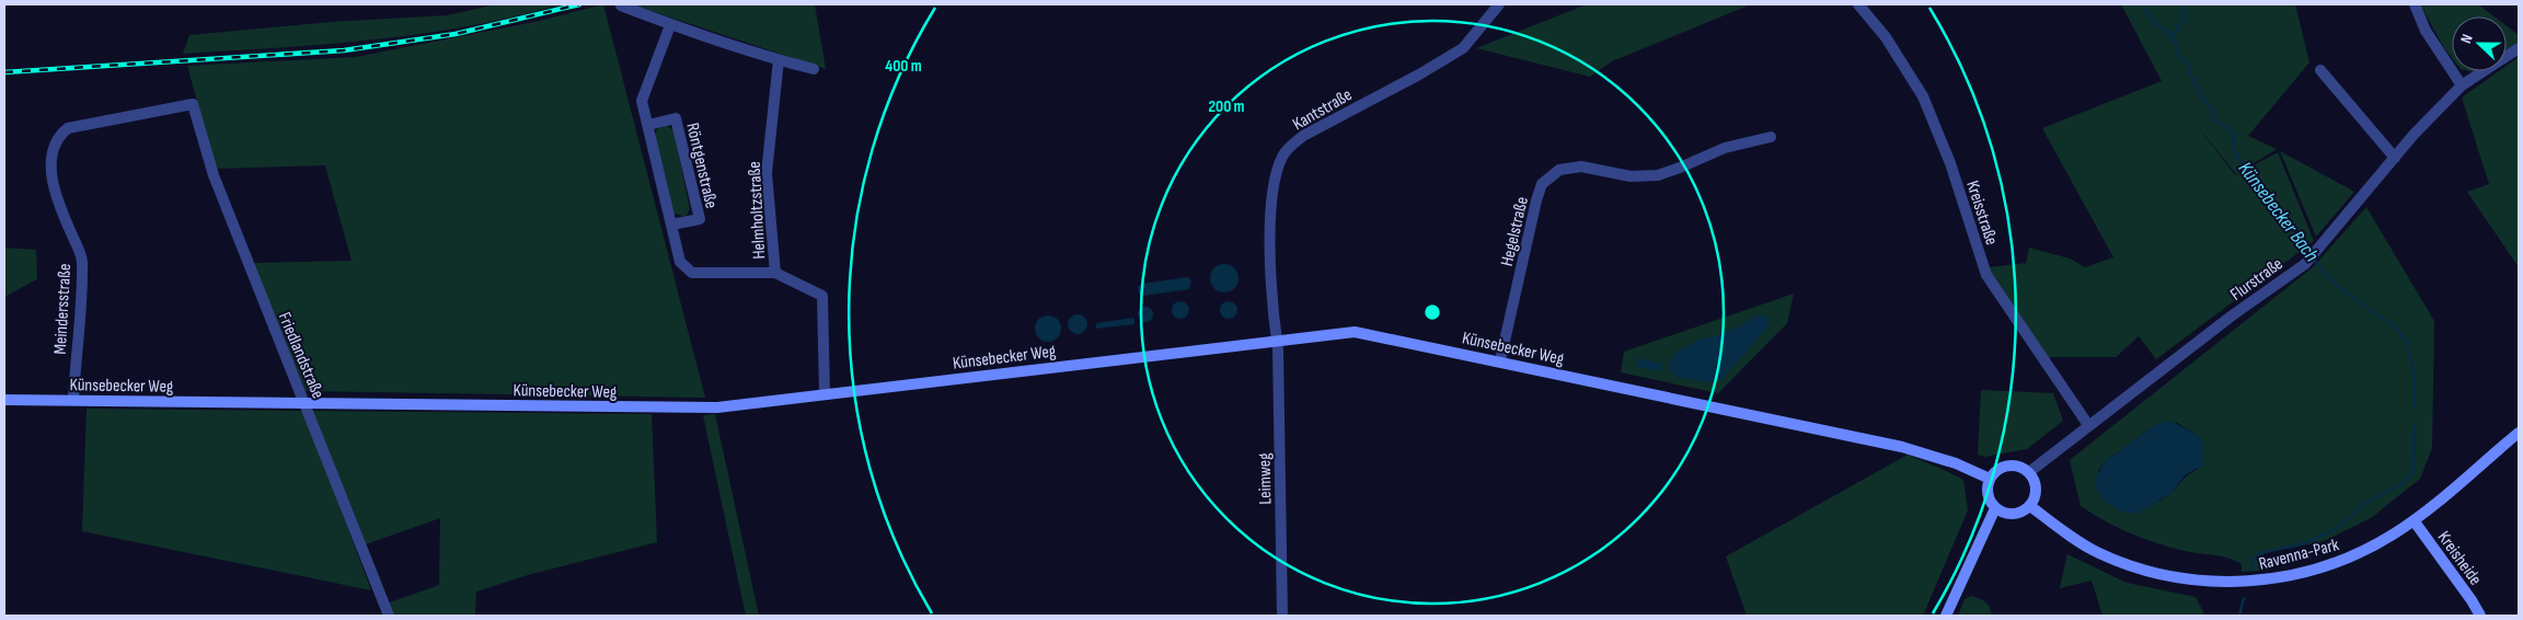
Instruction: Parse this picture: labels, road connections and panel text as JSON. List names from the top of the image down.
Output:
{
  "streets": {
    "street": [
      "Kantstraße",
      "Röntgenstraße",
      "Helmholtzstraße",
      "Kreisstraße",
      "Hegelstraße",
      "Flurstraße",
      "Meindersstraße",
      "Künsebecker Weg",
      "Friedlandstraße",
      "Leimweg",
      "Ravenna-Park",
      "Kreisheide"
    ]
  },
  "crossings": [
    ["Kantstraße", "Künsebecker Weg"],
    ["Kantstraße", "Leimweg"],
    ["Helmholtzstraße", "Künsebecker Weg"],
    ["Kreisstraße", "Flurstraße"],
    ["Hegelstraße", "Künsebecker Weg"],
    ["Flurstraße", "Künsebecker Weg"],
    ["Flurstraße", "Ravenna-Park"],
    ["Meindersstraße", "Künsebecker Weg"],
    ["Meindersstraße", "Friedlandstraße"],
    ["Künsebecker Weg", "Friedlandstraße"],
    ["Künsebecker Weg", "Leimweg"],
    ["Künsebecker Weg", "Ravenna-Park"],
    ["Ravenna-Park", "Kreisheide"]
  ],
  "water": ["Künsebecker Bach"],
  "north": "left",
  "rings": ["400 m", "200 m"]
}
